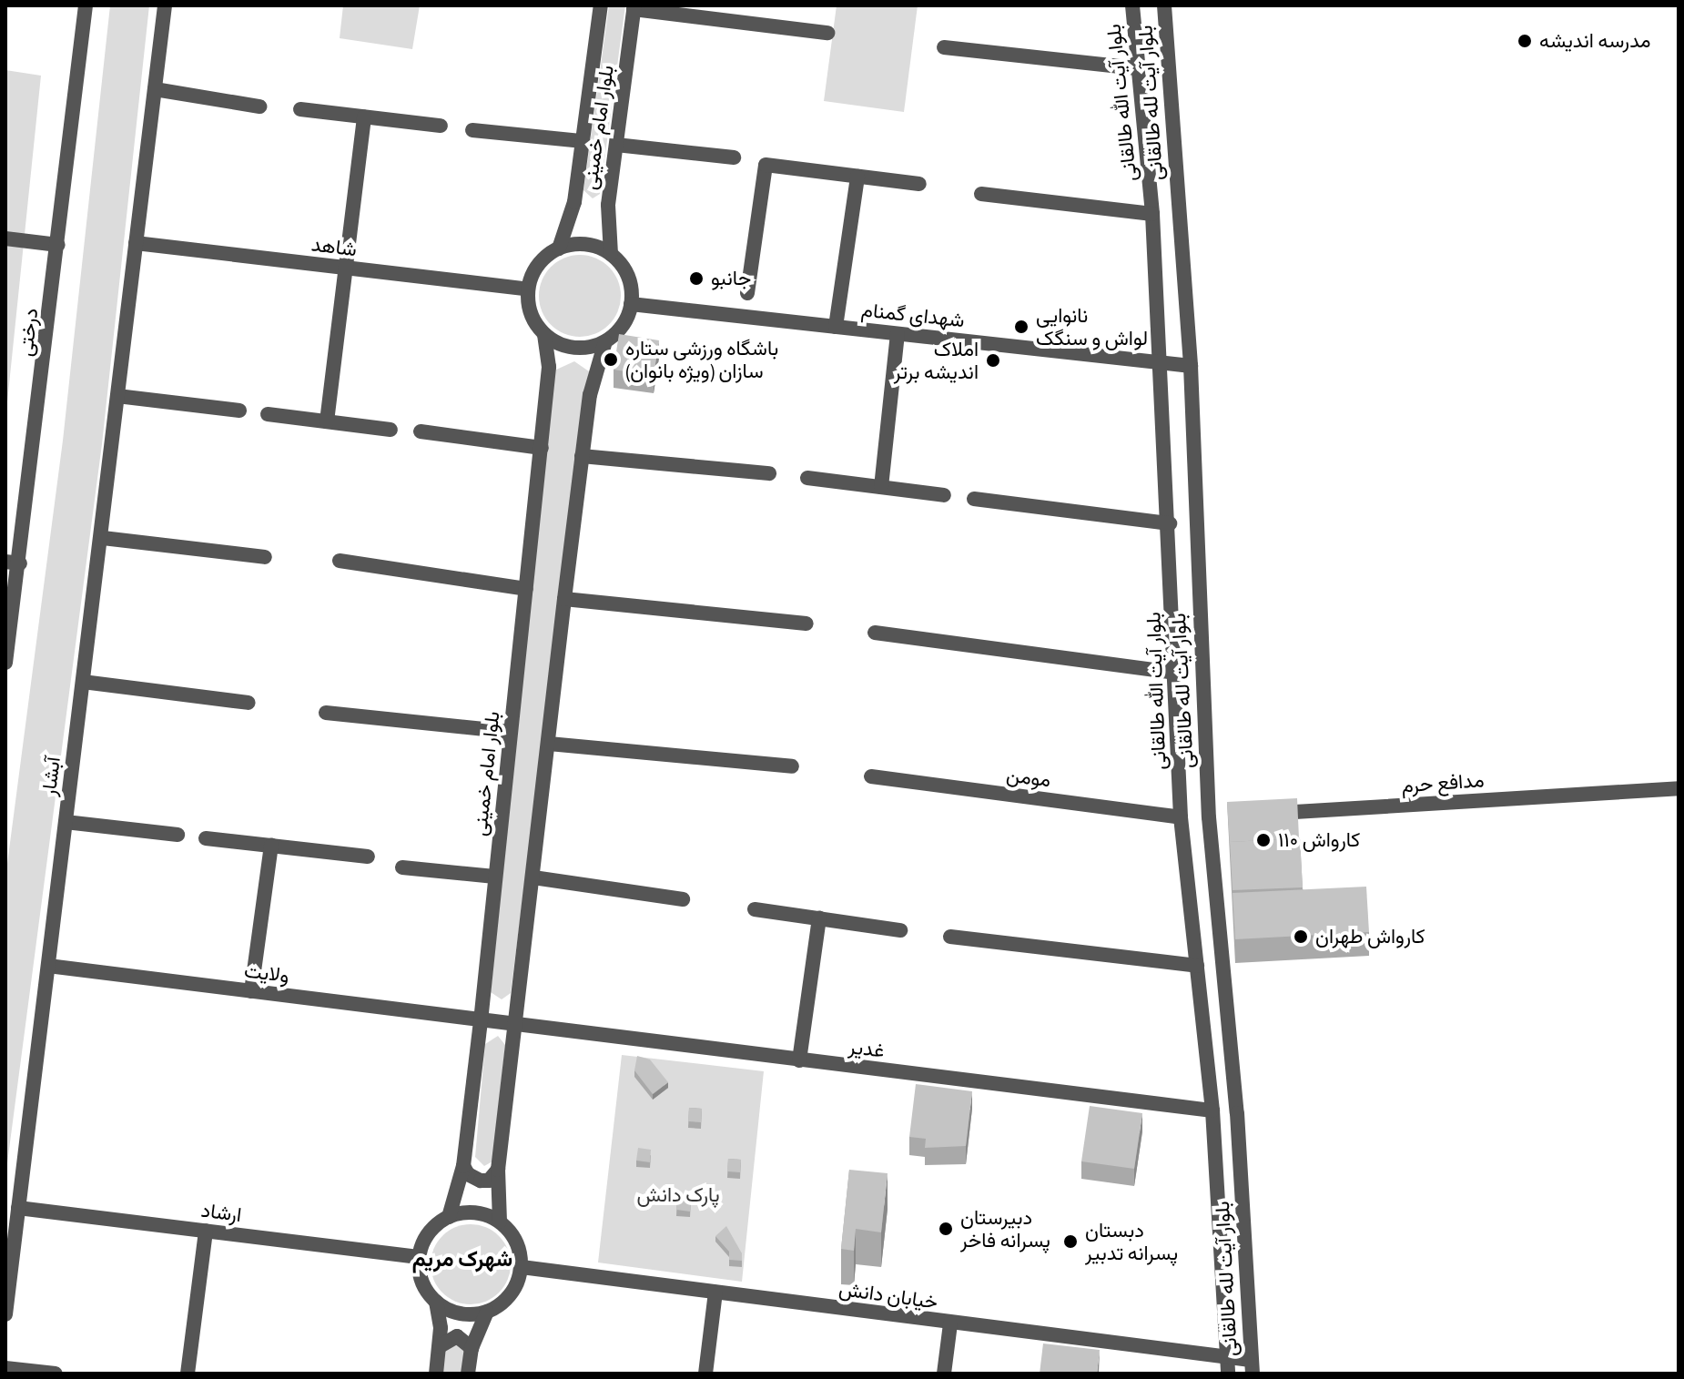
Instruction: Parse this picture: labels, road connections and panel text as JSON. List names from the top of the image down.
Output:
{
  "streets": {
    "street": [
      "بلوار آیت الله طالقانی",
      "بلوار آیت لله طالقانی",
      "بلوار امام خمینی",
      "شاهد",
      "شهدای گمنام",
      "درختی",
      "آبشار",
      "مومن",
      "مدافع حرم",
      "ولایت",
      "غدیر",
      "ارشاد",
      "خیابان دانش"
    ]
  },
  "crossings": [
    ["بلوار آیت الله طالقانی", "شهدای گمنام"],
    ["بلوار آیت الله طالقانی", "مومن"],
    ["بلوار آیت الله طالقانی", "غدیر"],
    ["بلوار آیت الله طالقانی", "خیابان دانش"],
    ["بلوار آیت لله طالقانی", "شهدای گمنام"],
    ["بلوار آیت لله طالقانی", "خیابان دانش"],
    ["بلوار امام خمینی", "شاهد"],
    ["بلوار امام خمینی", "شهدای گمنام"],
    ["بلوار امام خمینی", "ولایت"],
    ["بلوار امام خمینی", "ارشاد"],
    ["بلوار امام خمینی", "خیابان دانش"],
    ["شاهد", "شهدای گمنام"],
    ["شاهد", "آبشار"],
    ["آبشار", "ولایت"],
    ["آبشار", "ارشاد"],
    ["ولایت", "غدیر"],
    ["ارشاد", "خیابان دانش"]
  ],
  "districts": ["شهرک مریم"],
  "parks": ["پارک دانش"],
  "places": [
    "مدرسه اندیشه",
    "جانبو",
    "نانوایی لواش و سنگک",
    "باشگاه ورزشی ستاره سازان (ویژه بانوان)",
    "املاک اندیشه برتر",
    "کارواش ۱۱۰",
    "کارواش طهران",
    "دبیرستان پسرانه فاخر",
    "دبستان پسرانه تدبیر"
  ]
}
